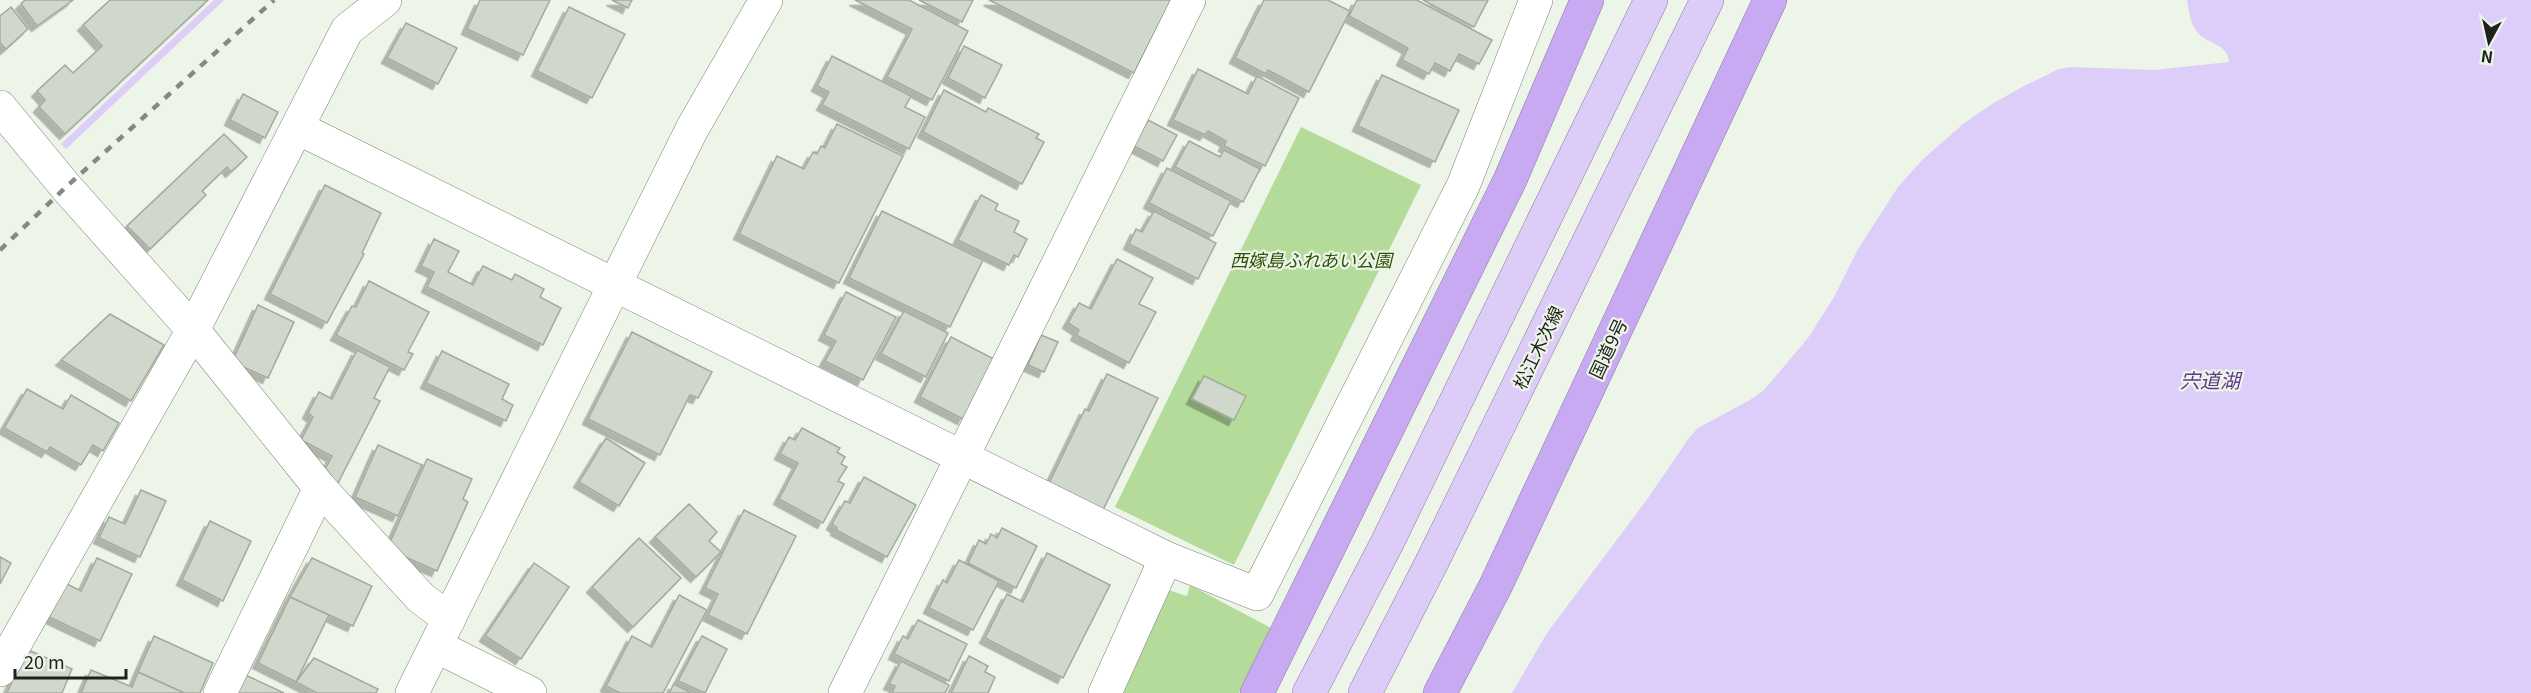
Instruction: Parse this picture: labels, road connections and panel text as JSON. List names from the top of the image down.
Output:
{
  "streets": {
    "highway": ["国道9号"],
    "main road": ["松江木次線"]
  },
  "water": ["宍道湖"],
  "parks": ["西嫁島ふれあい公園"],
  "scale_bar": "20 m",
  "north": "bottom"
}
